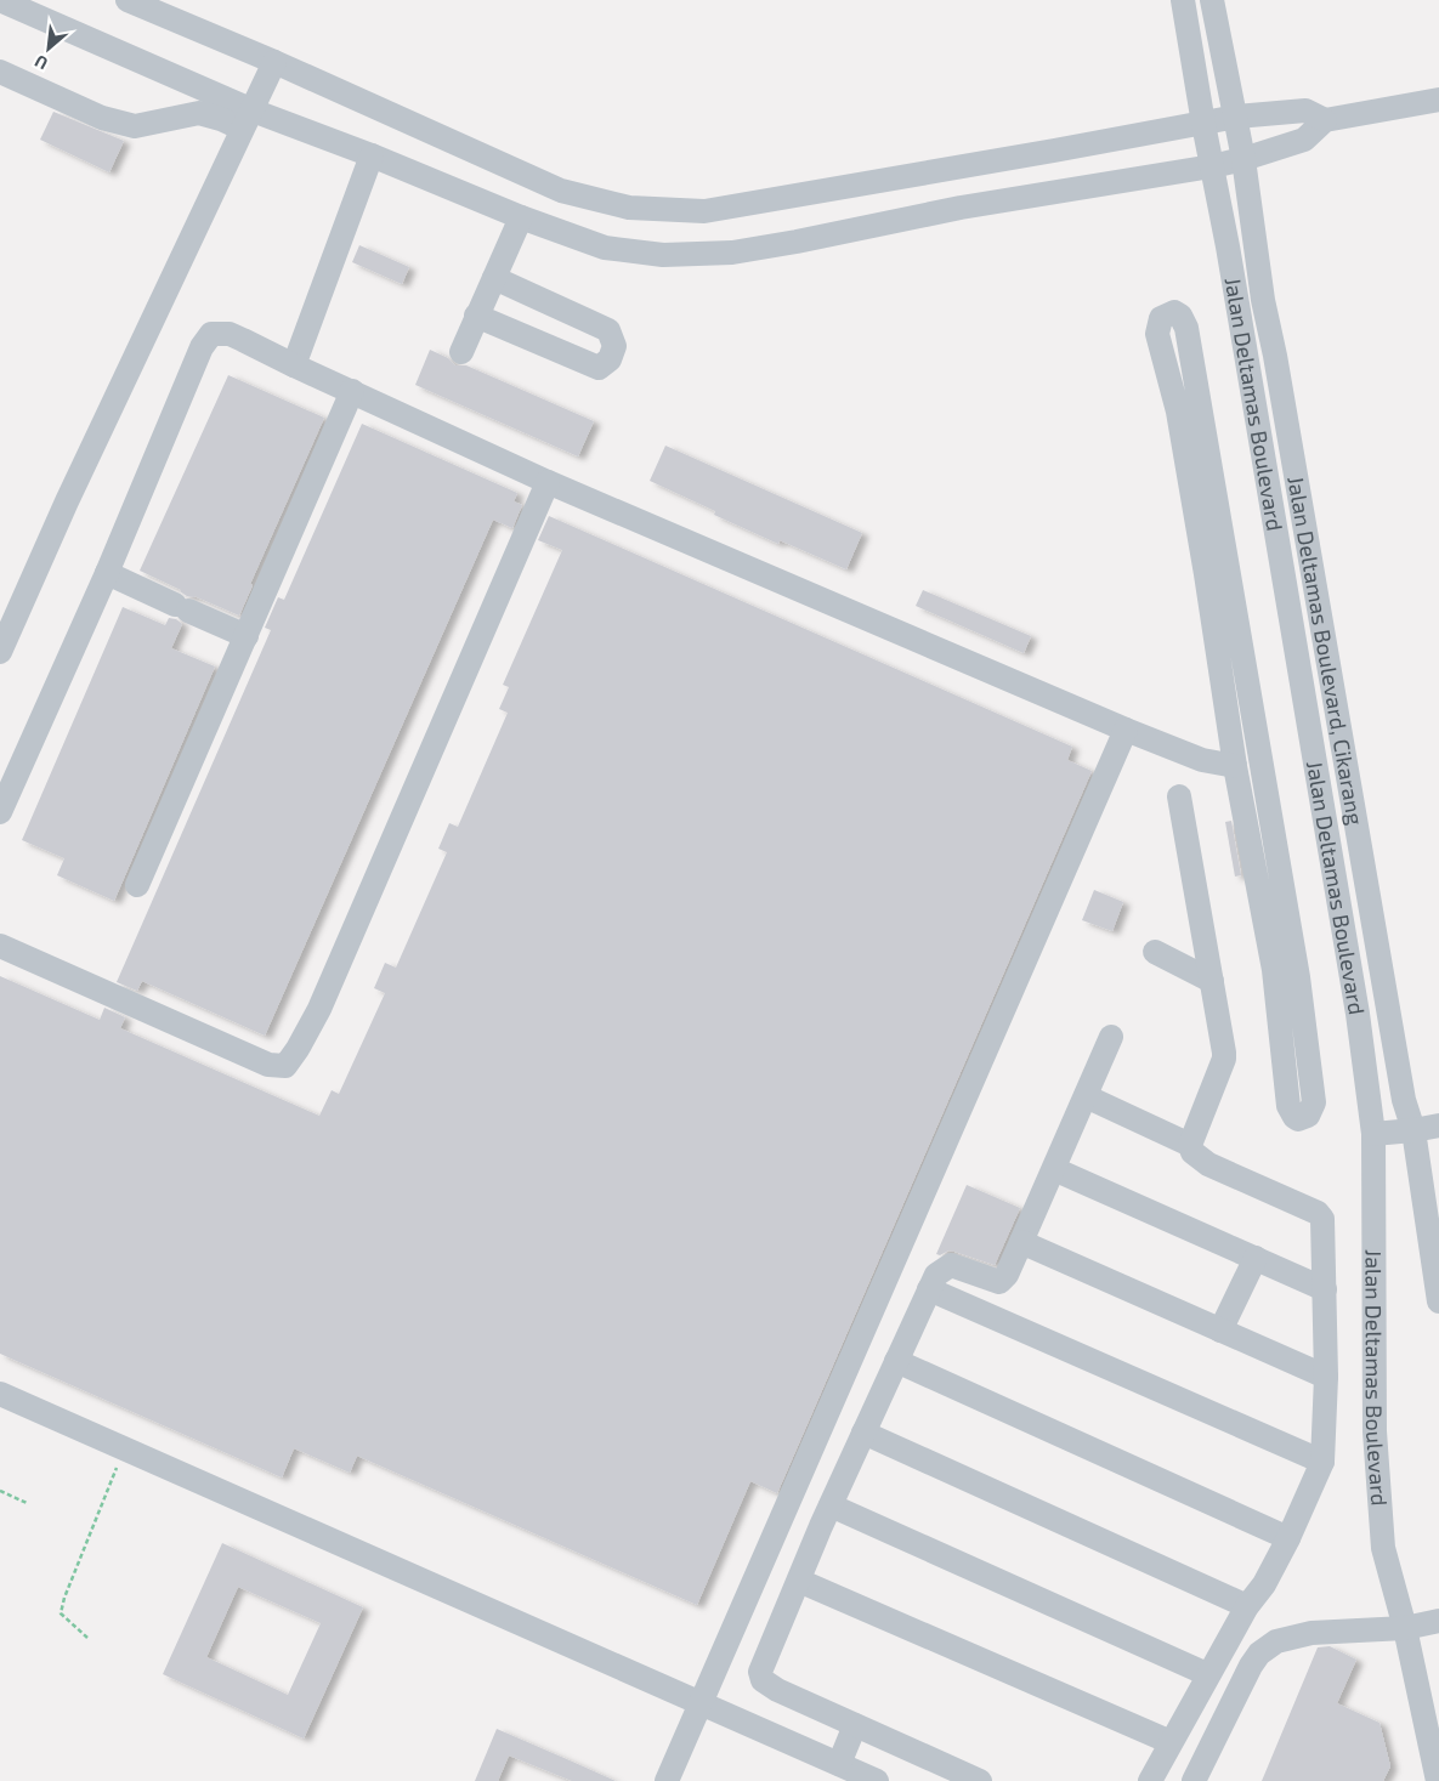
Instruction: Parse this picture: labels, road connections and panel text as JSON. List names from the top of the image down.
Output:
{
  "streets": {
    "street": ["Jalan Deltamas Boulevard", "Jalan Deltamas Boulevard, Cikarang"]
  },
  "north": "bottom left"
}
